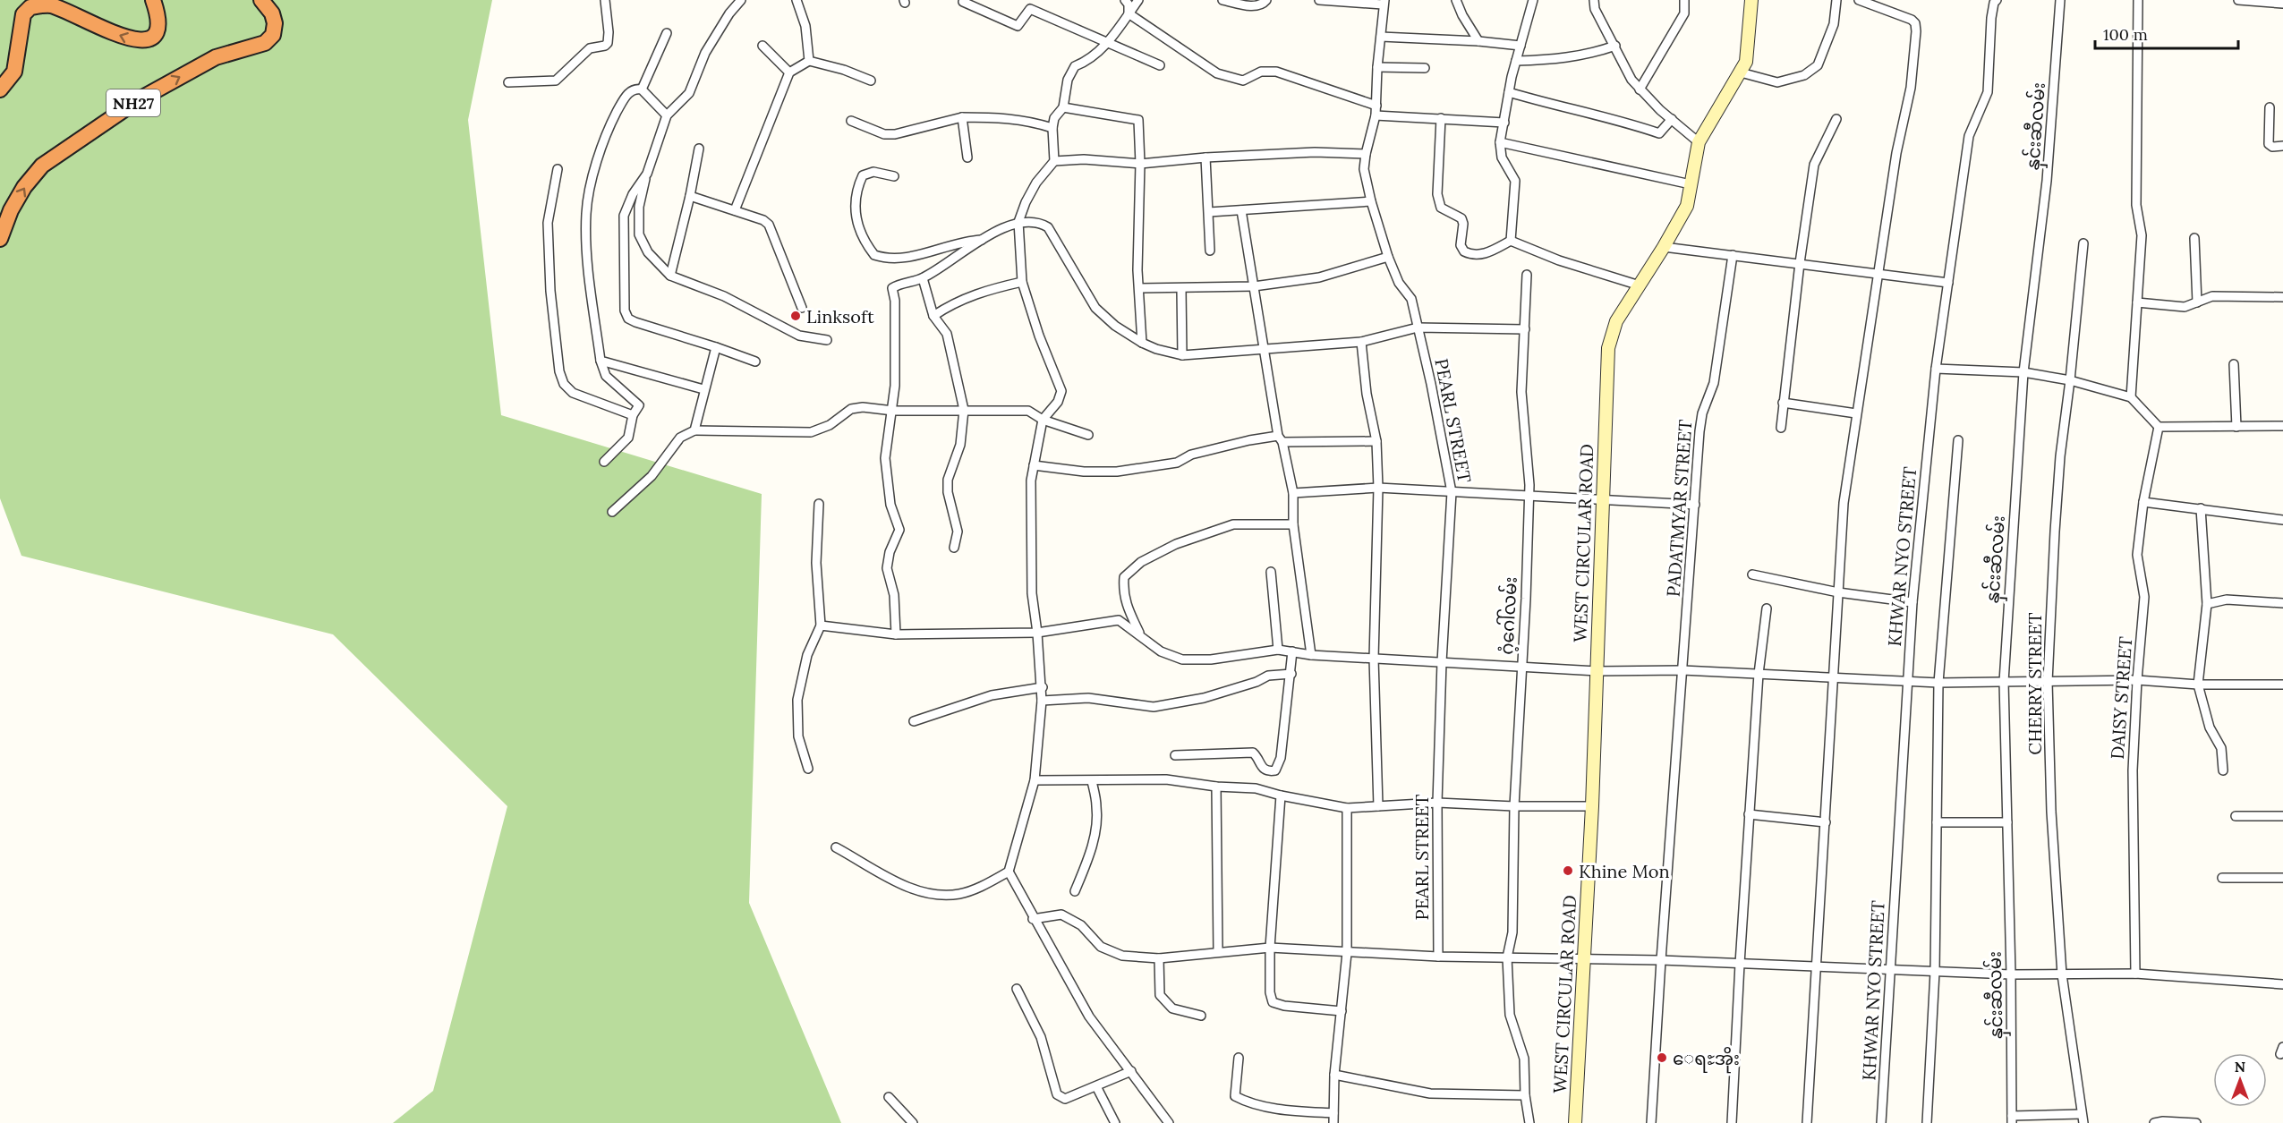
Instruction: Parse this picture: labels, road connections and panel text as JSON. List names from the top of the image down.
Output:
{
  "streets": {
    "highway": ["NH27"],
    "street": [
      "နှင်းဆီလမ်း",
      "PEARL STREET",
      "PADATMYAR STREET",
      "WEST CIRCULAR ROAD",
      "KHWAR NYO STREET",
      "ဂံ့ဂေါ်လမ်း",
      "CHERRY STREET",
      "DAISY STREET"
    ]
  },
  "places": ["Linksoft", "Khine Mon", "ေရႊအိုး"],
  "scale_bar": "100 m",
  "north": "top"
}
